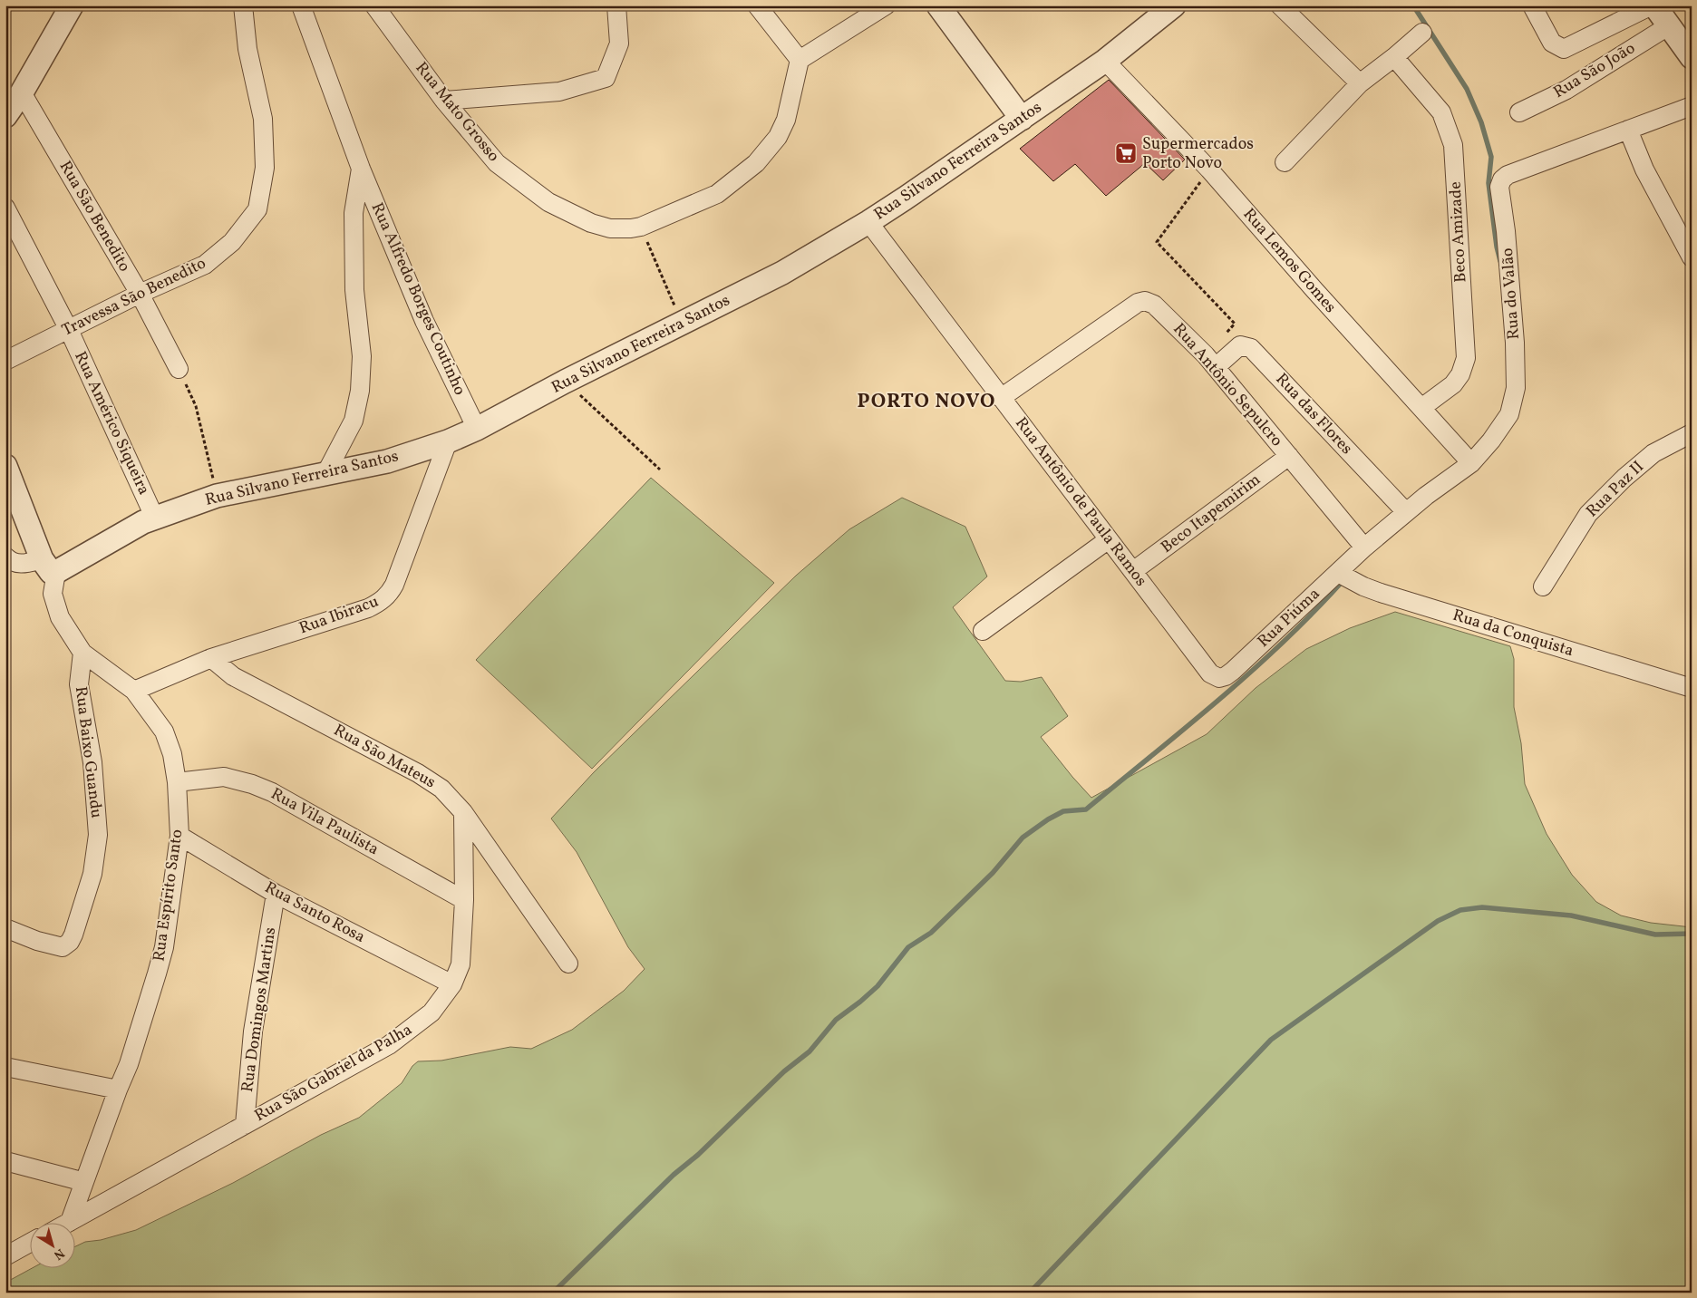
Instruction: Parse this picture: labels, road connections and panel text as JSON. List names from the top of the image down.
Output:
{
  "streets": {
    "street": [
      "Rua São João",
      "Rua Mato Grosso",
      "Rua Silvano Ferreira Santos",
      "Rua São Benedito",
      "Beco Amizade",
      "Rua Lemos Gomes",
      "Rua do Valão",
      "Travessa São Benedito",
      "Rua Alfredo Borges Coutinho",
      "Rua Antônio Sepulcro",
      "Rua das Flores",
      "Rua Américo Siqueira",
      "Rua Paz II",
      "Rua Antônio de Paula Ramos",
      "Beco Itapemirim",
      "Rua Ibiracu",
      "Rua Piúma",
      "Rua da Conquista",
      "Rua Baixo Guandu",
      "Rua São Mateus",
      "Rua Vila Paulista",
      "Rua Espírito Santo",
      "Rua Santo Rosa",
      "Rua Domingos Martins",
      "Rua São Gabriel da Palha"
    ]
  },
  "crossings": [
    ["Rua Silvano Ferreira Santos", "Rua Lemos Gomes"],
    ["Rua Silvano Ferreira Santos", "Rua Alfredo Borges Coutinho"],
    ["Rua Silvano Ferreira Santos", "Rua Américo Siqueira"],
    ["Rua Silvano Ferreira Santos", "Rua Antônio de Paula Ramos"],
    ["Rua Silvano Ferreira Santos", "Rua Ibiracu"],
    ["Rua Silvano Ferreira Santos", "Rua Espírito Santo"],
    ["Rua São Benedito", "Travessa São Benedito"],
    ["Beco Amizade", "Rua Lemos Gomes"],
    ["Rua Lemos Gomes", "Rua do Valão"],
    ["Rua do Valão", "Rua Antônio Sepulcro"],
    ["Rua do Valão", "Rua das Flores"],
    ["Rua do Valão", "Rua Piúma"],
    ["Travessa São Benedito", "Rua Américo Siqueira"],
    ["Rua Antônio Sepulcro", "Rua das Flores"],
    ["Rua Antônio Sepulcro", "Rua Antônio de Paula Ramos"],
    ["Rua Antônio Sepulcro", "Beco Itapemirim"],
    ["Rua Antônio Sepulcro", "Rua Piúma"],
    ["Rua Antônio de Paula Ramos", "Beco Itapemirim"],
    ["Rua Antônio de Paula Ramos", "Rua Piúma"],
    ["Rua Ibiracu", "Rua São Mateus"],
    ["Rua Ibiracu", "Rua Espírito Santo"],
    ["Rua Piúma", "Rua da Conquista"],
    ["Rua Baixo Guandu", "Rua Espírito Santo"],
    ["Rua São Mateus", "Rua São Gabriel da Palha"],
    ["Rua Vila Paulista", "Rua Espírito Santo"],
    ["Rua Vila Paulista", "Rua São Gabriel da Palha"],
    ["Rua Espírito Santo", "Rua Santo Rosa"],
    ["Rua Espírito Santo", "Rua São Gabriel da Palha"],
    ["Rua Santo Rosa", "Rua Domingos Martins"],
    ["Rua Santo Rosa", "Rua São Gabriel da Palha"],
    ["Rua Domingos Martins", "Rua São Gabriel da Palha"]
  ],
  "districts": ["PORTO NOVO"],
  "places": {
    "supermarket": ["Supermercados Porto Novo"]
  },
  "north": "bottom right"
}
